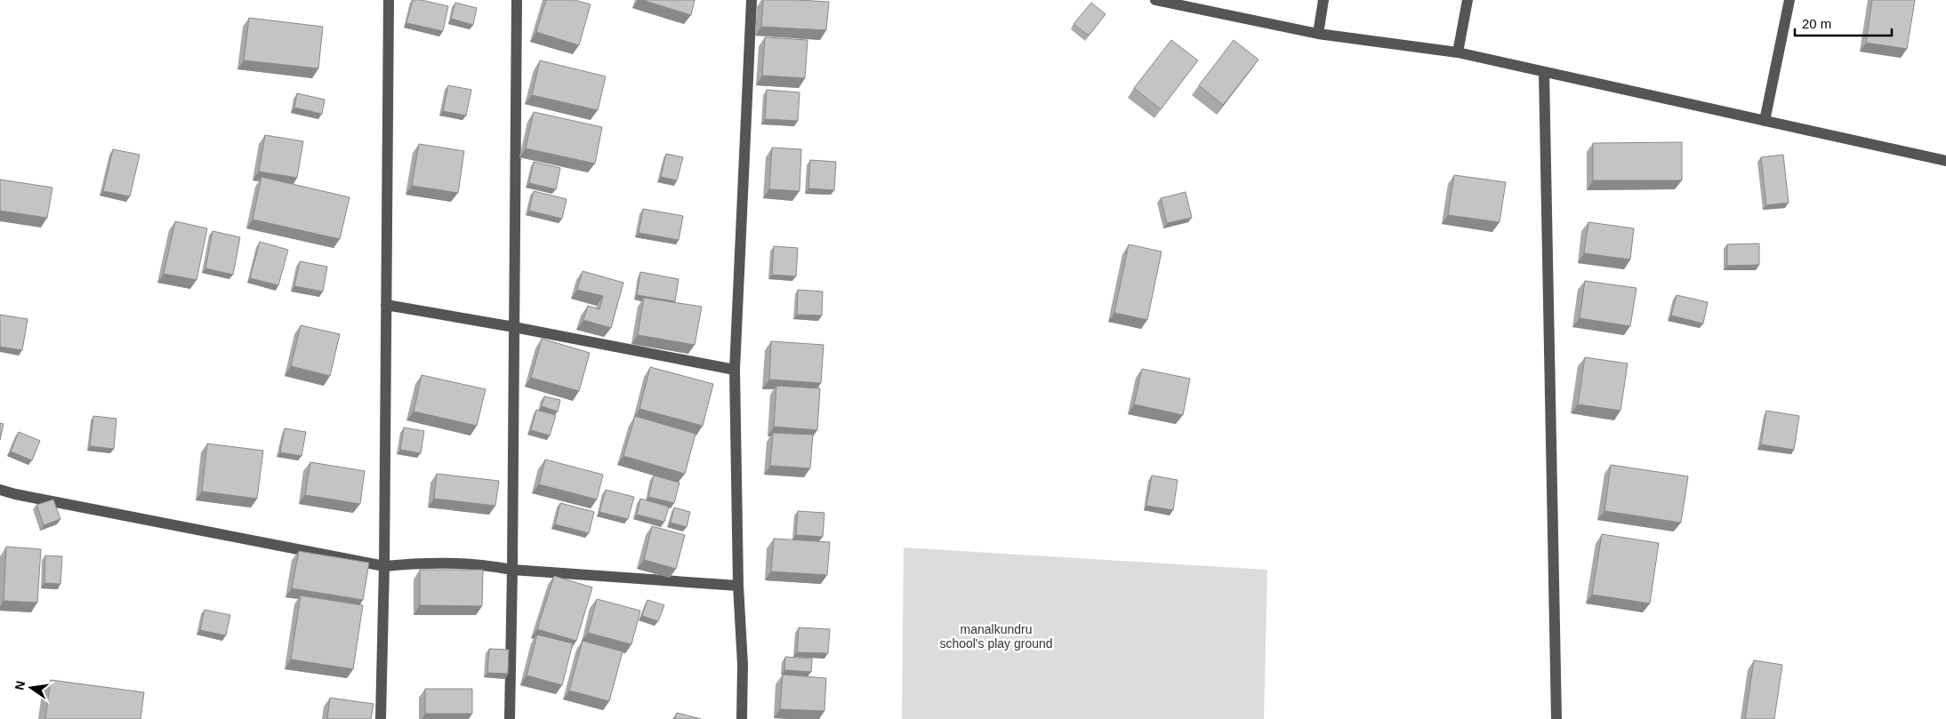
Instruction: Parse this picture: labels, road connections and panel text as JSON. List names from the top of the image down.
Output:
{
  "parks": ["manalkundru school's play ground"],
  "scale_bar": "20 m",
  "north": "left"
}
